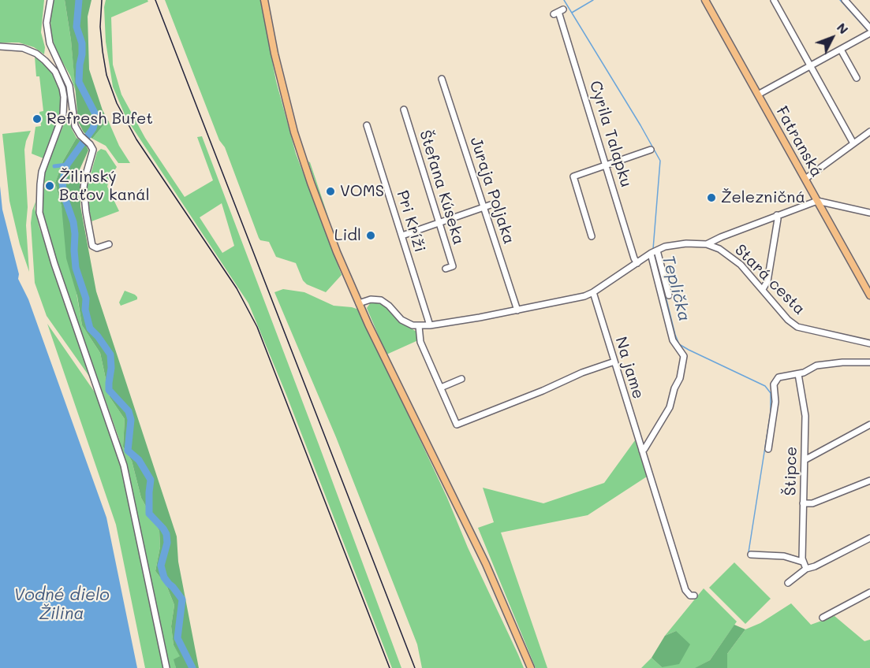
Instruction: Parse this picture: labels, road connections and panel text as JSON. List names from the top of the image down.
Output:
{
  "streets": {
    "main road": ["Fatranská"],
    "street": [
      "Cyrila Talapku",
      "Štefana Kúseka",
      "Juraja Poljaka",
      "Pri Kríži",
      "Stará cesta",
      "Na jame",
      "Štipce"
    ]
  },
  "water": ["Teplička", "Vodné dielo Žilina"],
  "places": [
    "Refresh Bufet",
    "Žilinský Baťov kanál",
    "VOMS",
    "Železničná",
    "Lidl"
  ],
  "north": "top right"
}
